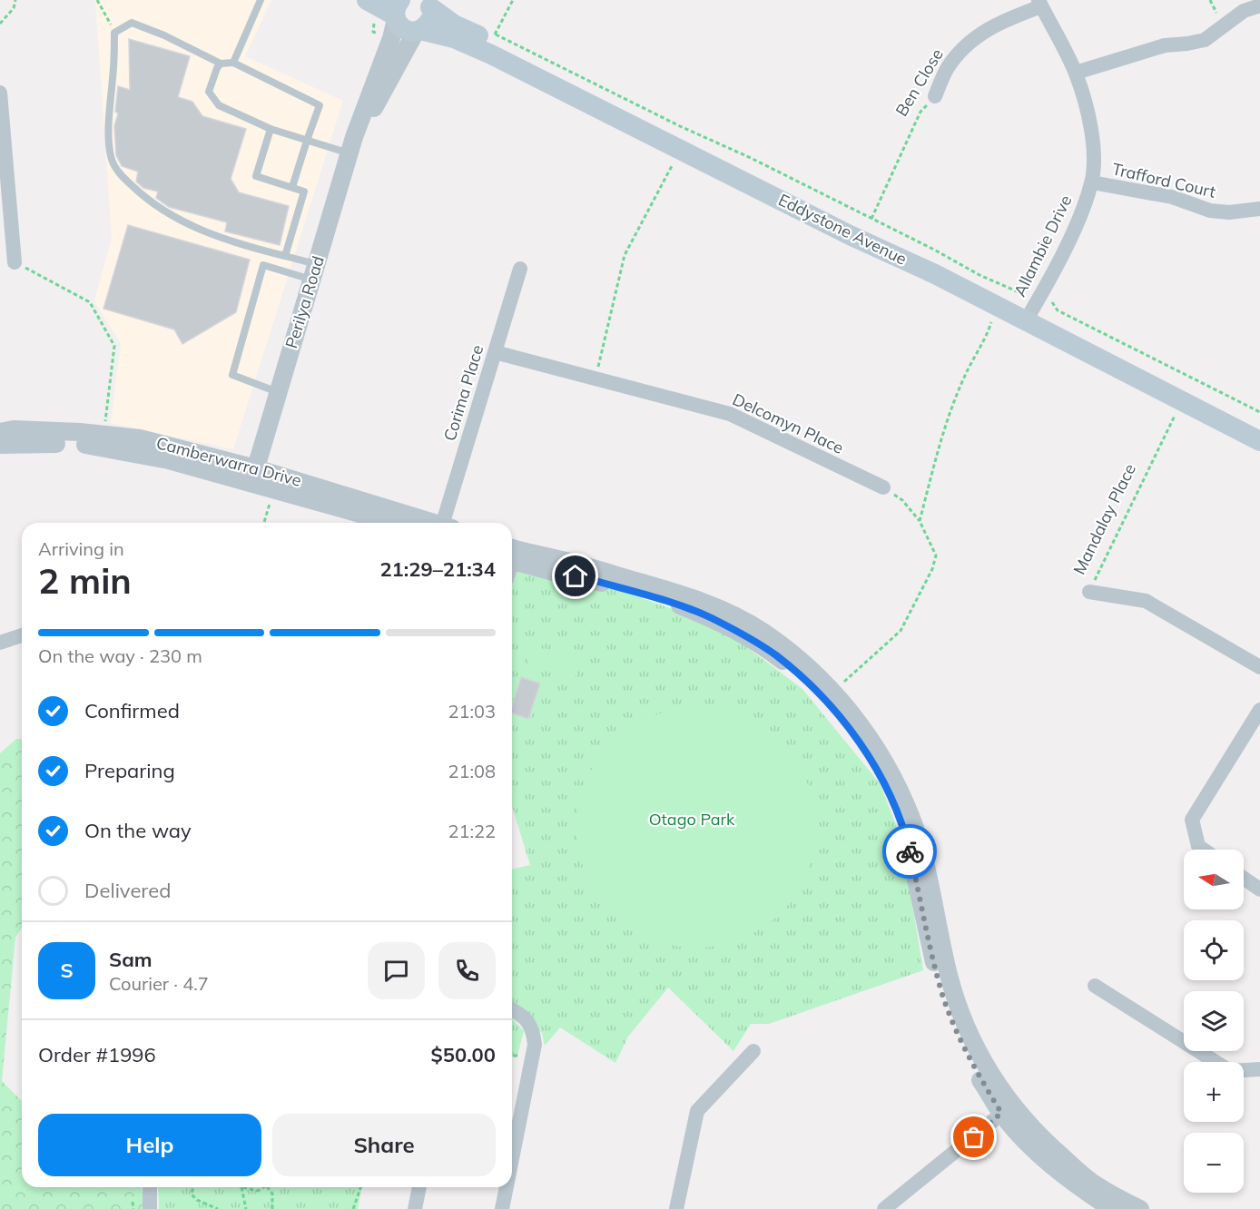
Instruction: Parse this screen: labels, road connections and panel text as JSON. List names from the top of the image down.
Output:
{
  "streets": {
    "main road": ["Eddystone Avenue"],
    "street": [
      "Ben Close",
      "Trafford Court",
      "Allambie Drive",
      "Perilya Road",
      "Corima Place",
      "Delcomyn Place",
      "Camberwarra Drive",
      "Mandalay Place"
    ]
  },
  "crossings": [
    ["Ben Close", "Allambie Drive"],
    ["Trafford Court", "Allambie Drive"],
    ["Eddystone Avenue", "Allambie Drive"],
    ["Eddystone Avenue", "Perilya Road"],
    ["Perilya Road", "Camberwarra Drive"],
    ["Corima Place", "Delcomyn Place"]
  ],
  "parks": ["Otago Park"],
  "north": "left",
  "page": {
    "heading": ["2 min", "Arriving in", "21:29–21:34"],
    "panel": [
      "Sam",
      "Courier · 4.7",
      "Order #1996",
      "$50.00"
    ],
    "bar": "On the way · 230 m",
    "list": [
      ["Confirmed", "21:03"],
      ["Preparing", "21:08"],
      ["On the way", "21:22"],
      "Delivered"
    ],
    "map_buttons": ["+", "−"],
    "round": "S",
    "buttons": ["Help", "Share"]
  }
}
